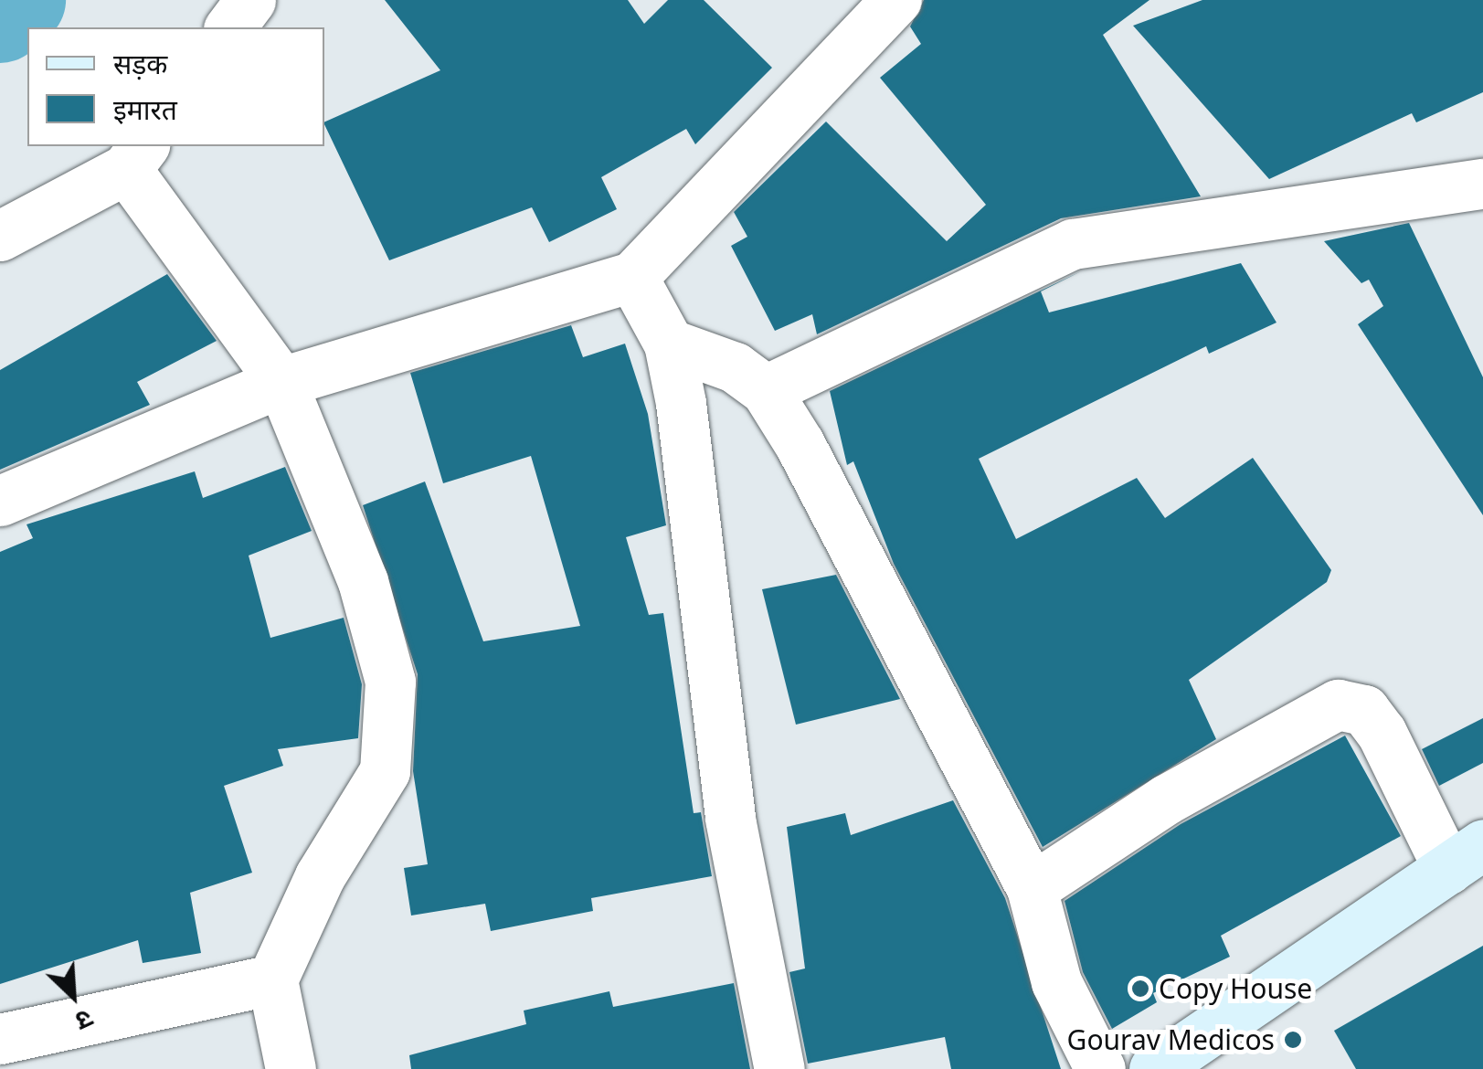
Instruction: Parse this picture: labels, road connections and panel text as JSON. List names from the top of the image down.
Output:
{
  "places": ["Copy House", "Gourav Medicos"],
  "legend": ["सड़क", "इमारत"],
  "north": "bottom right"
}
